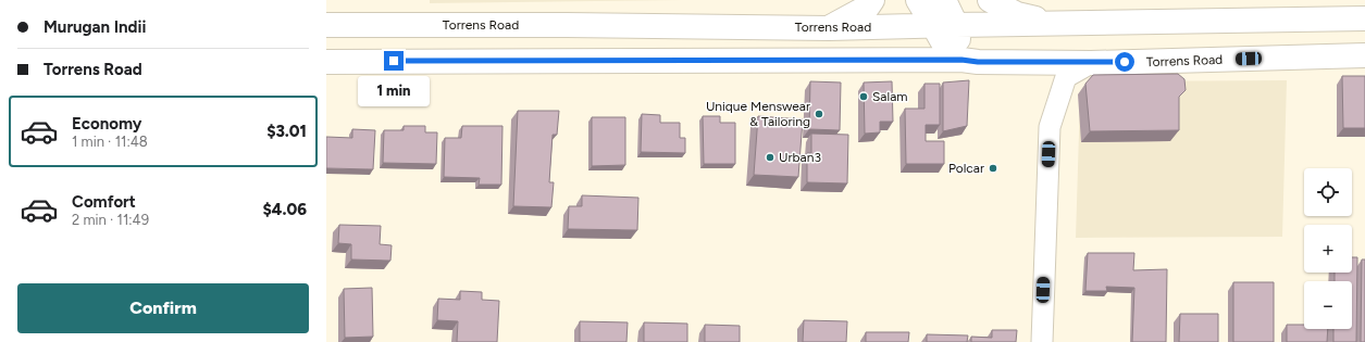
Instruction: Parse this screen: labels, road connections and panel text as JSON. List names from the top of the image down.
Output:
{
  "streets": {
    "main road": ["Torrens Road"]
  },
  "places": [
    "Salam",
    "Unique Menswear & Tailoring",
    "Urban3",
    "Polcar"
  ],
  "page": {
    "banner": ["Murugan Indii", "Torrens Road"],
    "bubble": "1 min",
    "list": [
      {
        "name": "Economy",
        "note": "1 min · 11:48",
        "value": "$3.01"
      },
      {
        "name": "Comfort",
        "note": "2 min · 11:49",
        "value": "$4.06"
      }
    ],
    "map_buttons": ["+", "−"],
    "buttons": "Confirm"
  }
}
